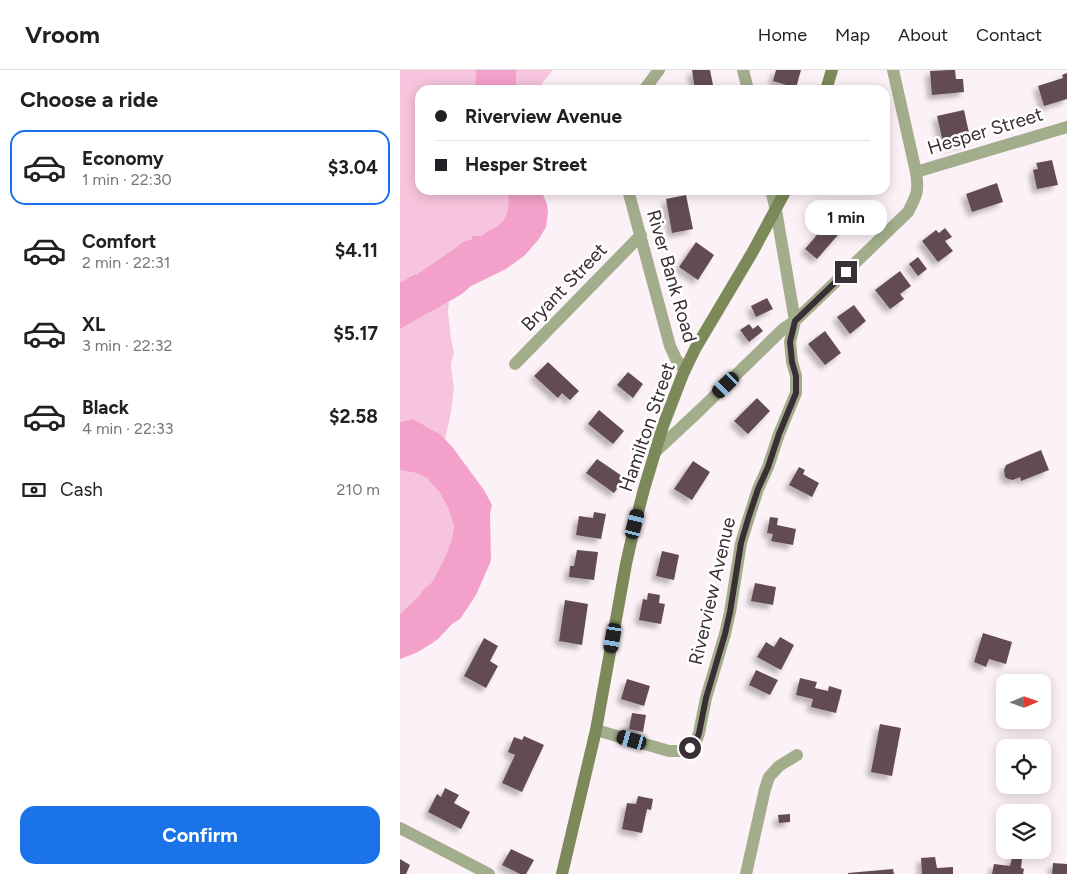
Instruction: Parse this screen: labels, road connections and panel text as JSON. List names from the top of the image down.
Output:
{
  "streets": {
    "main road": ["Hamilton Street"],
    "street": [
      "Hesper Street",
      "River Bank Road",
      "Bryant Street",
      "Riverview Avenue"
    ]
  },
  "crossings": [
    ["Hesper Street", "Hamilton Street"],
    ["Hesper Street", "Riverview Avenue"],
    ["River Bank Road", "Bryant Street"],
    ["River Bank Road", "Hamilton Street"],
    ["Hamilton Street", "Riverview Avenue"]
  ],
  "north": "right",
  "page": {
    "header": "Vroom",
    "nav": [
      "Home",
      "Map",
      "About",
      "Contact"
    ],
    "heading": "Choose a ride",
    "banner": ["Riverview Avenue", "Hesper Street"],
    "list": [
      {
        "name": "Economy",
        "note": "1 min · 22:30",
        "value": "$3.04"
      },
      {
        "name": "Comfort",
        "note": "2 min · 22:31",
        "value": "$4.11"
      },
      {
        "name": "XL",
        "note": "3 min · 22:32",
        "value": "$5.17"
      },
      {
        "name": "Black",
        "note": "4 min · 22:33",
        "value": "$2.58"
      }
    ],
    "bubble": "1 min",
    "pay": ["Cash", "210 m"],
    "buttons": "Confirm"
  }
}
